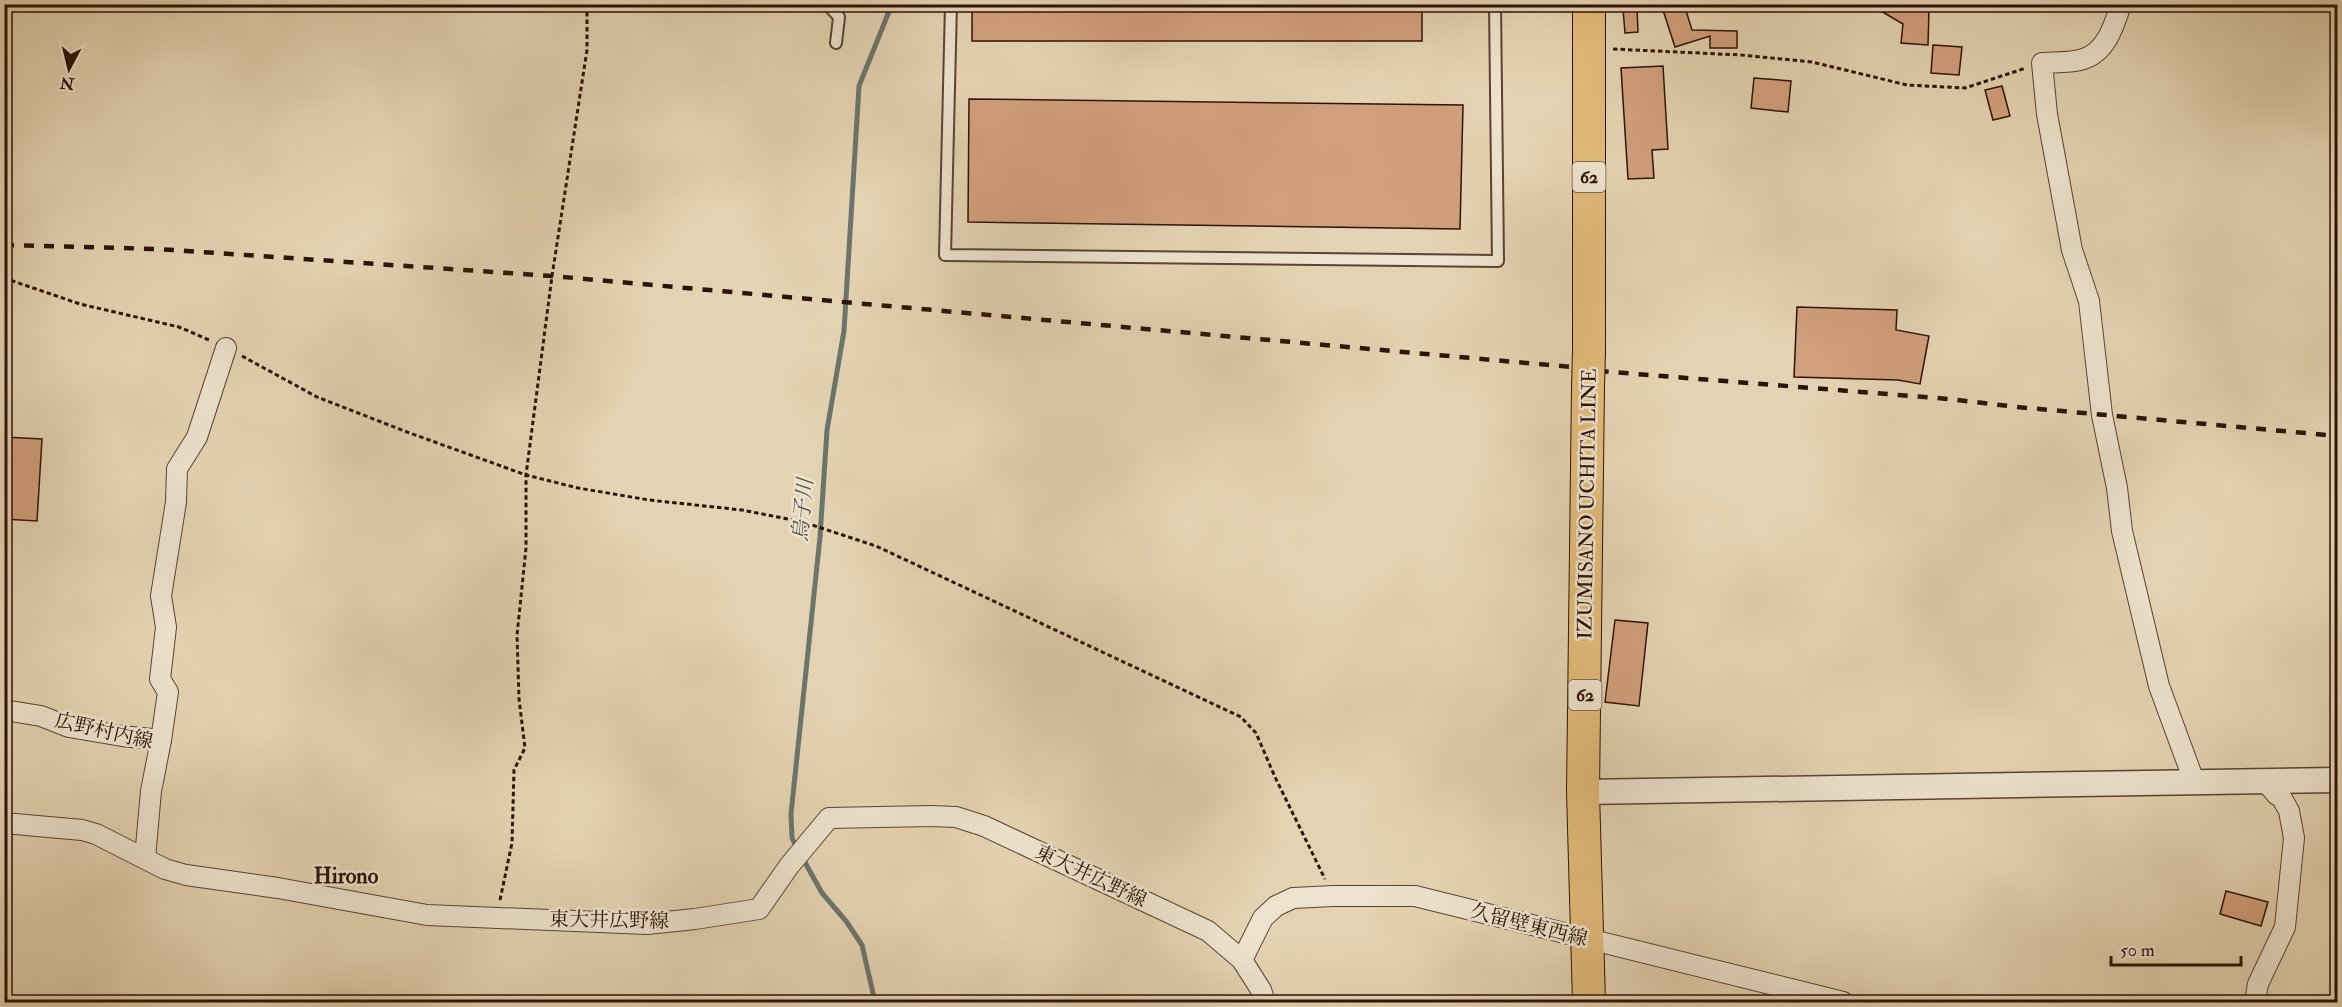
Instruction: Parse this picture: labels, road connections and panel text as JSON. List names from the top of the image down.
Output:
{
  "streets": {
    "main road": ["62", "IZUMISANO UCHITA LINE"],
    "street": ["広野村内線", "東大井広野線", "久留壁東西線"]
  },
  "crossings": [
    ["IZUMISANO UCHITA LINE", "久留壁東西線"],
    ["広野村内線", "東大井広野線"],
    ["東大井広野線", "久留壁東西線"]
  ],
  "districts": ["Hirono"],
  "water": ["烏子川"],
  "scale_bar": "50 m",
  "north": "bottom"
}
